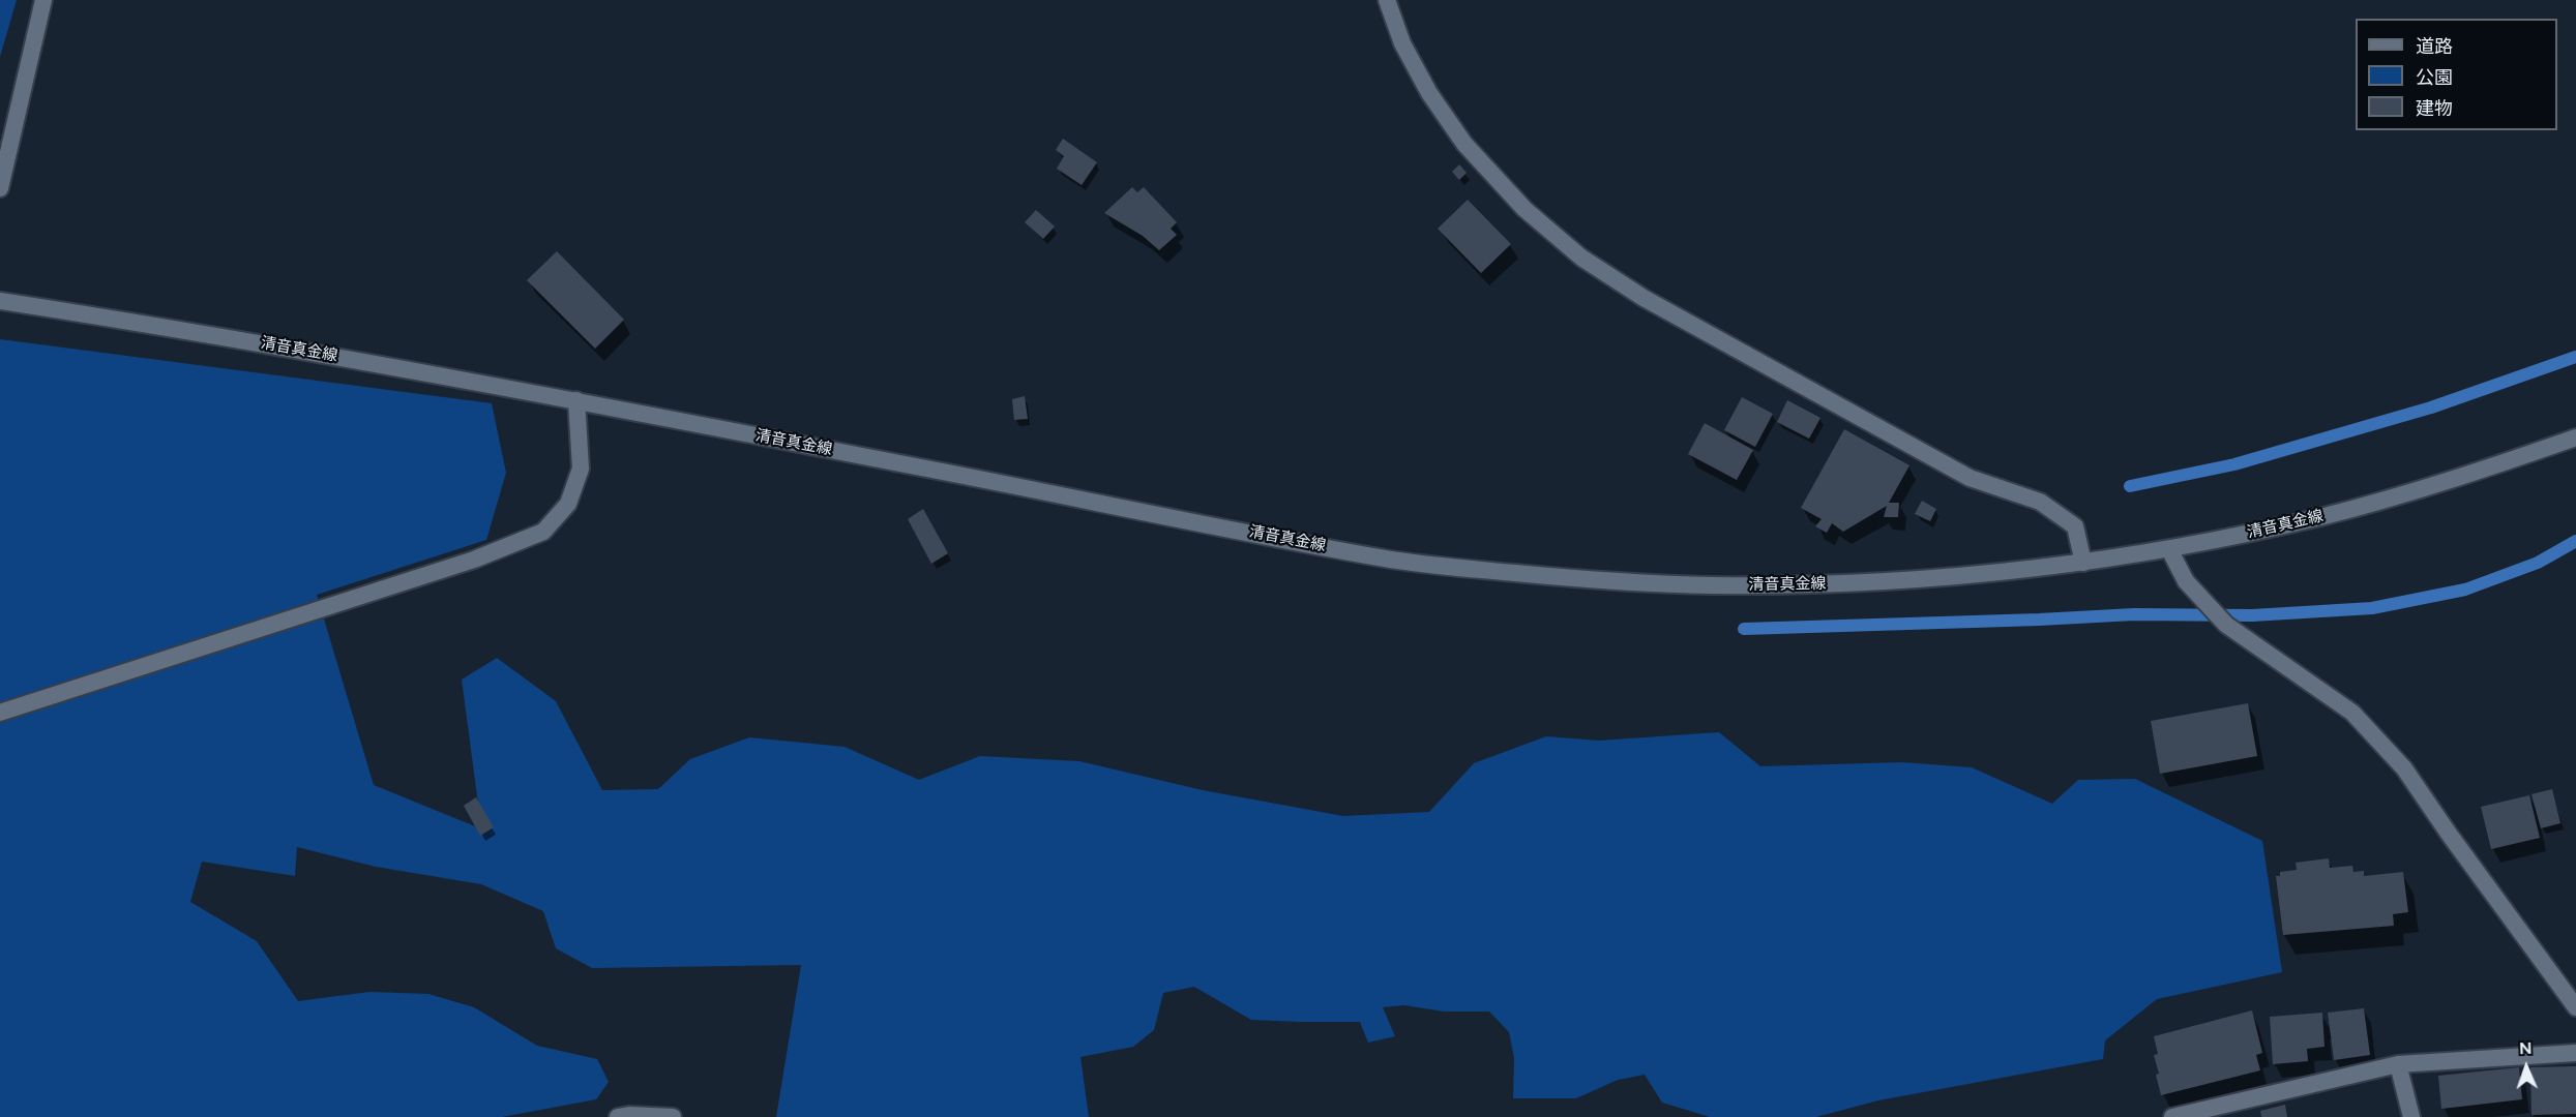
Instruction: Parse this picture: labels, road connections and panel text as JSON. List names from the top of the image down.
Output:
{
  "streets": {
    "street": ["清音真金線"]
  },
  "legend": ["道路", "公園", "建物"],
  "north": "top"
}
